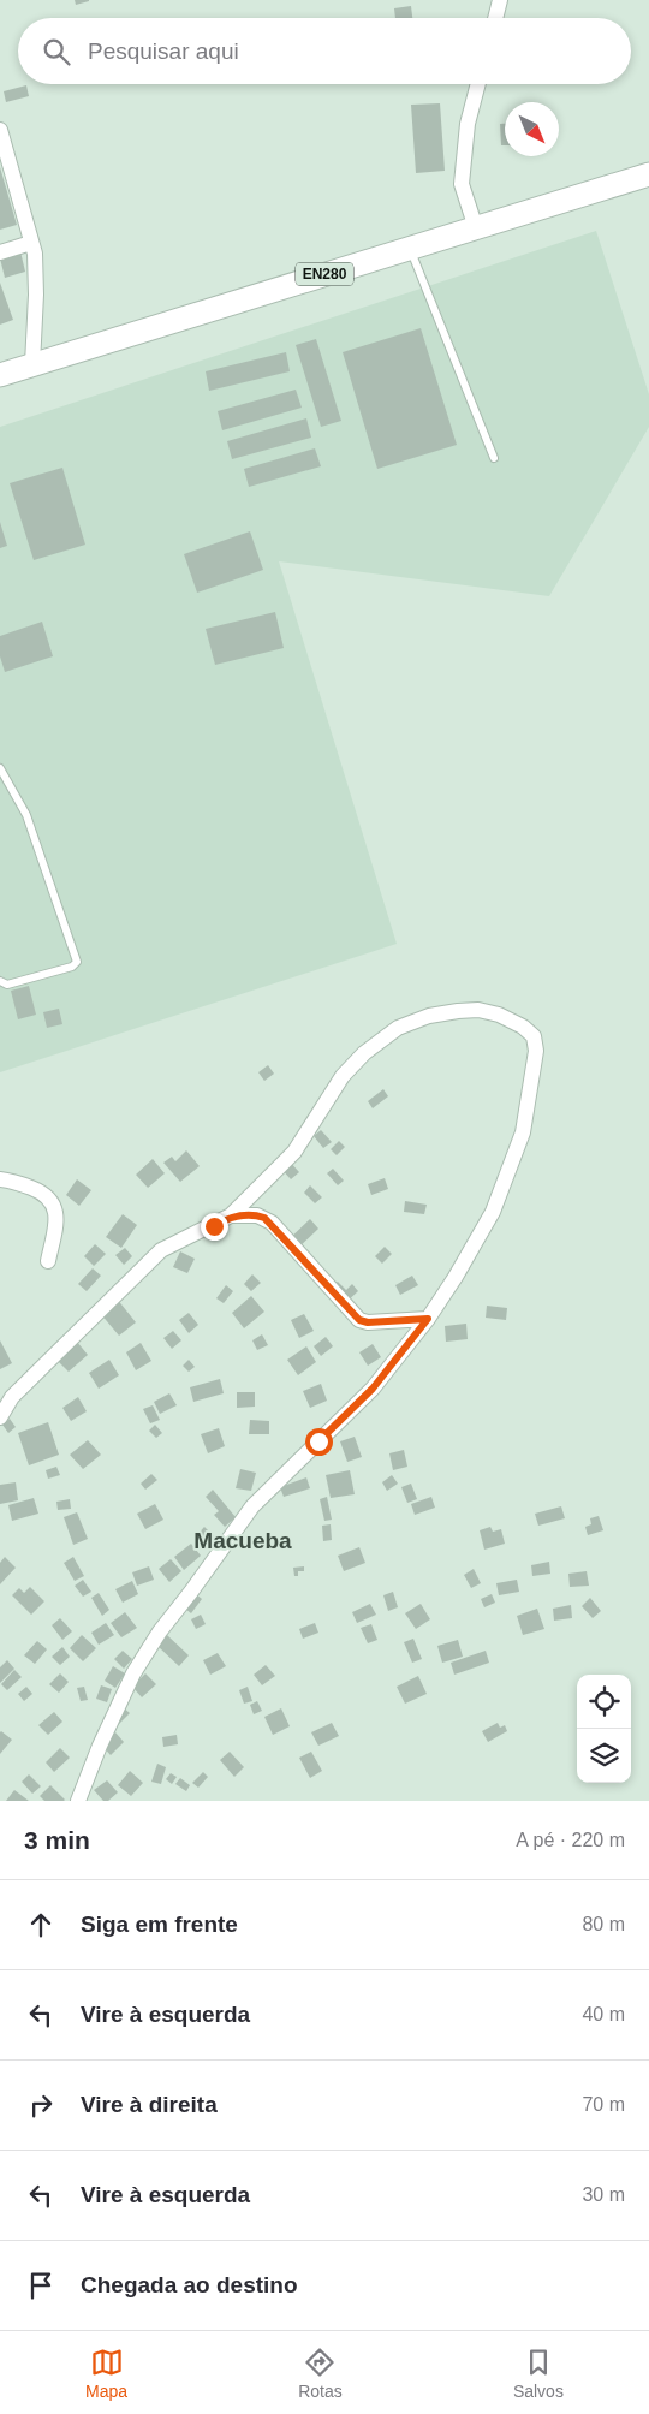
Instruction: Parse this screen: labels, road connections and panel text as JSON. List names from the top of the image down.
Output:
{
  "streets": {
    "main road": ["EN280"]
  },
  "districts": ["Macueba"],
  "north": "bottom right",
  "page": {
    "search": "Pesquisar aqui",
    "heading": ["3 min", "A pé · 220 m"],
    "list": [
      ["Siga em frente", "80 m"],
      ["Vire à esquerda", "40 m"],
      ["Vire à direita", "70 m"],
      ["Vire à esquerda", "30 m"],
      "Chegada ao destino"
    ],
    "nav": ["Mapa", "Rotas", "Salvos"]
  }
}
